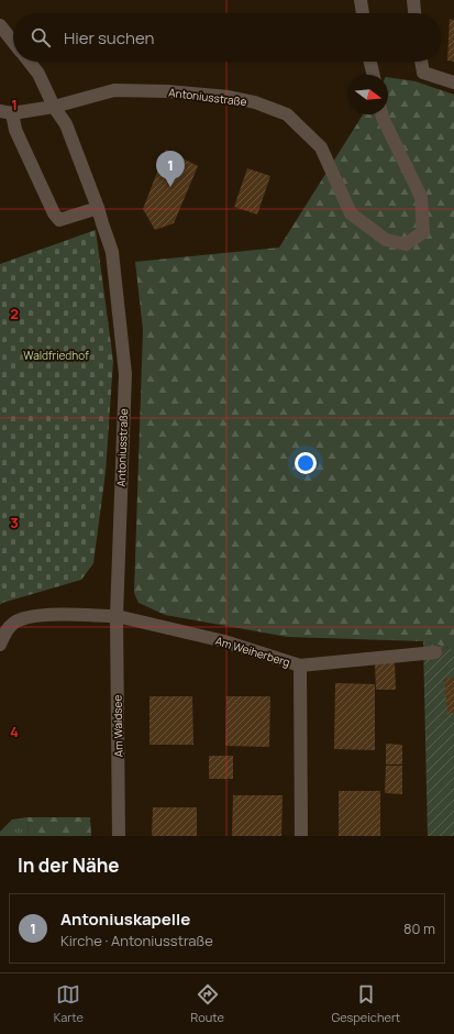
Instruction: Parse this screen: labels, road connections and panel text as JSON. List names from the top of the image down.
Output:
{
  "streets": {
    "street": ["Antoniusstraße", "Am Weiherberg", "Am Waldsee"]
  },
  "crossings": [
    ["Antoniusstraße", "Am Weiherberg"],
    ["Antoniusstraße", "Am Waldsee"],
    ["Am Weiherberg", "Am Waldsee"]
  ],
  "parks": ["Waldfriedhof"],
  "north": "right",
  "page": {
    "search": "Hier suchen",
    "pins": "1",
    "heading": "In der Nähe",
    "list": [
      {
        "mark": "1",
        "name": "Antoniuskapelle",
        "note": "Kirche · Antoniusstraße",
        "value": "80 m"
      }
    ],
    "nav": ["Karte", "Route", "Gespeichert"]
  },
  "grid": {
    "rows": [
      "1",
      "2",
      "3",
      "4"
    ]
  }
}
